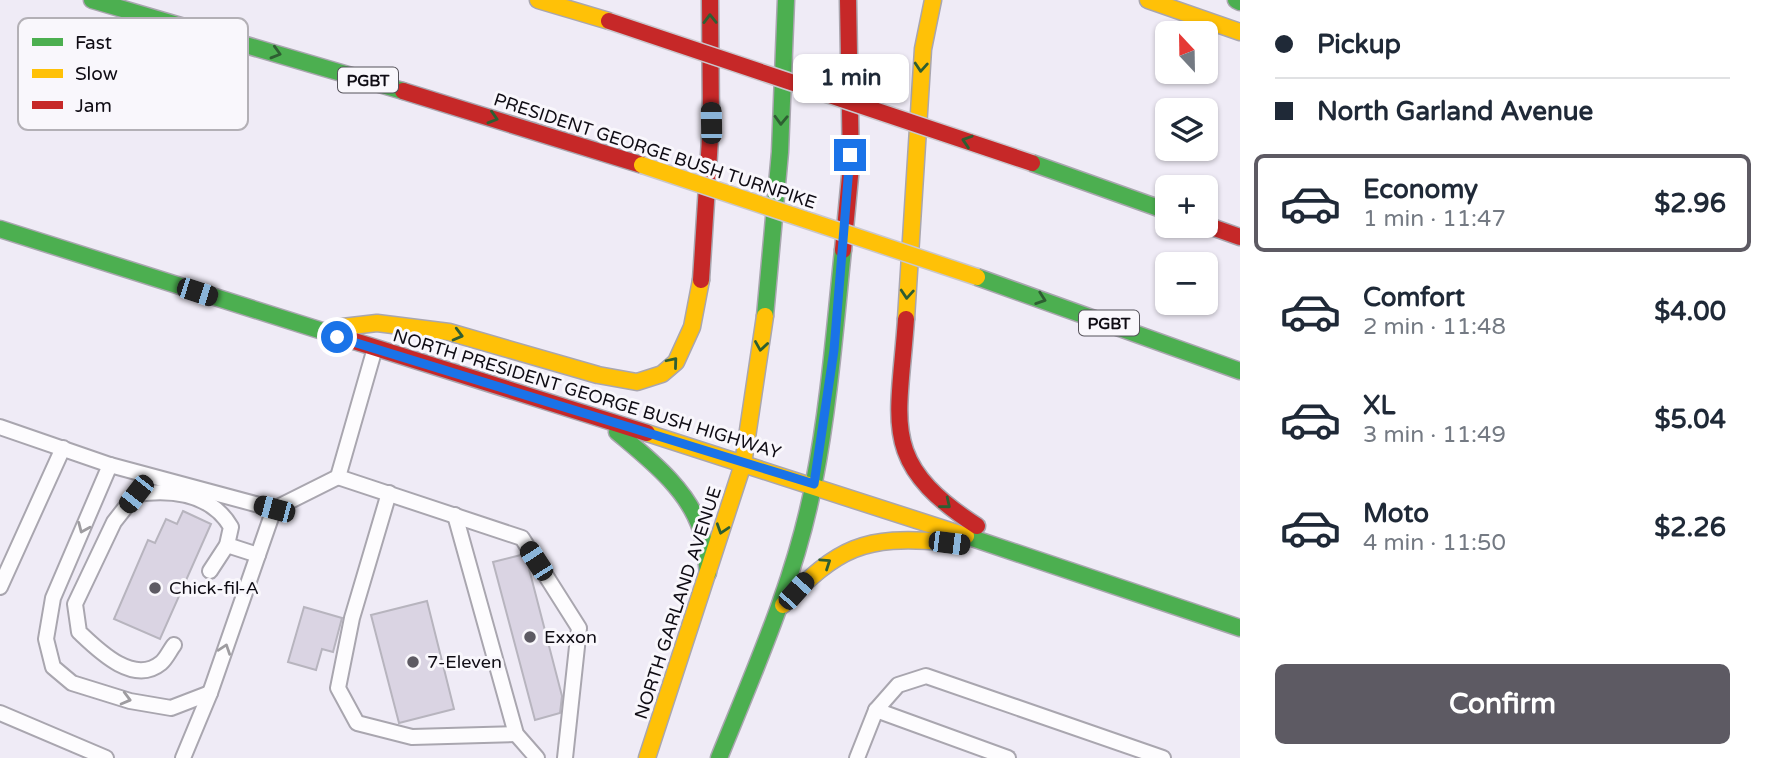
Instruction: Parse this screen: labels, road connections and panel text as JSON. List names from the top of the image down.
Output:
{
  "streets": {
    "main road": [
      "PGBT",
      "PRESIDENT GEORGE BUSH TURNPIKE",
      "NORTH PRESIDENT GEORGE BUSH HIGHWAY",
      "NORTH GARLAND AVENUE"
    ]
  },
  "crossings": [
    ["NORTH PRESIDENT GEORGE BUSH HIGHWAY", "NORTH GARLAND AVENUE"]
  ],
  "places": ["Chick-fil-A", "Exxon", "7-Eleven"],
  "legend": ["Fast", "Slow", "Jam"],
  "north": "top",
  "page": {
    "banner": ["Pickup", "North Garland Avenue"],
    "map_buttons": ["+", "−"],
    "bubble": "1 min",
    "list": [
      {
        "name": "Economy",
        "note": "1 min · 11:47",
        "value": "$2.96"
      },
      {
        "name": "Comfort",
        "note": "2 min · 11:48",
        "value": "$4.00"
      },
      {
        "name": "XL",
        "note": "3 min · 11:49",
        "value": "$5.04"
      },
      {
        "name": "Moto",
        "note": "4 min · 11:50",
        "value": "$2.26"
      }
    ],
    "buttons": "Confirm"
  }
}
